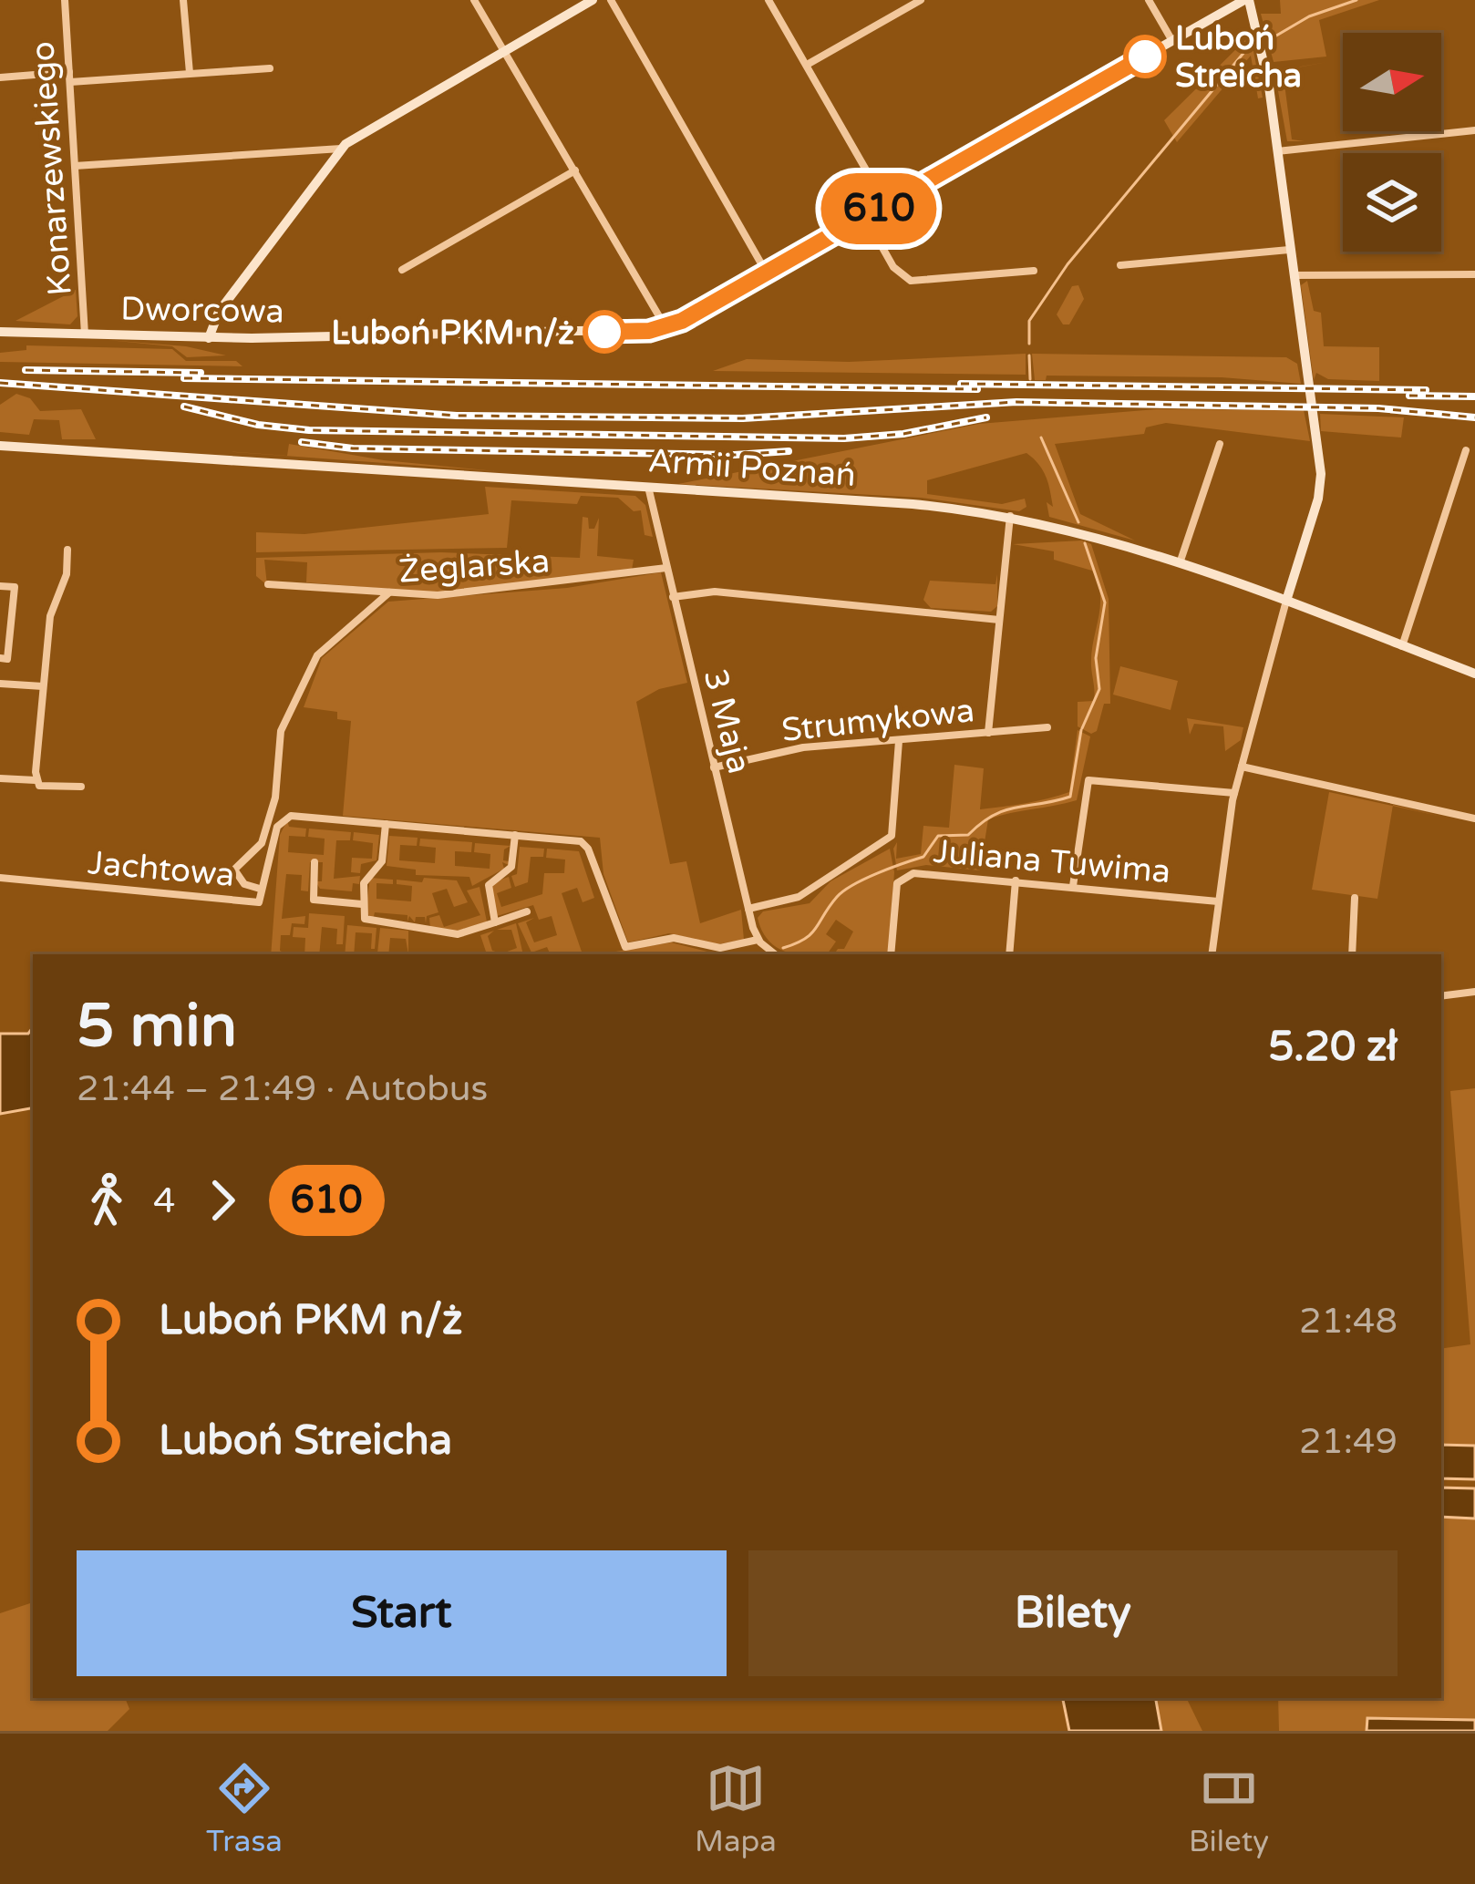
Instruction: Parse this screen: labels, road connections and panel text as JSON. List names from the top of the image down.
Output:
{
  "streets": {
    "street": [
      "Konarzewskiego",
      "Dworcowa",
      "Armii Poznań",
      "Żeglarska",
      "Strumykowa",
      "3 Maja",
      "Juliana Tuwima",
      "Jachtowa"
    ]
  },
  "crossings": [
    ["Konarzewskiego", "Dworcowa"],
    ["Armii Poznań", "3 Maja"],
    ["Żeglarska", "3 Maja"],
    ["Żeglarska", "Jachtowa"],
    ["Strumykowa", "3 Maja"],
    ["3 Maja", "Jachtowa"]
  ],
  "places": ["Luboń Streicha", "Luboń PKM n/ż"],
  "lines": ["bus line 610"],
  "north": "right",
  "page": {
    "on_map": "610",
    "heading": ["5 min", "21:44 – 21:49 · Autobus", "5.20 zł"],
    "legs": ["4", "610"],
    "list": [
      {
        "name": "Luboń PKM n/ż",
        "value": "21:48"
      },
      {
        "name": "Luboń Streicha",
        "value": "21:49"
      }
    ],
    "buttons": ["Start", "Bilety"],
    "tabs": ["Trasa", "Mapa", "Bilety"]
  }
}
